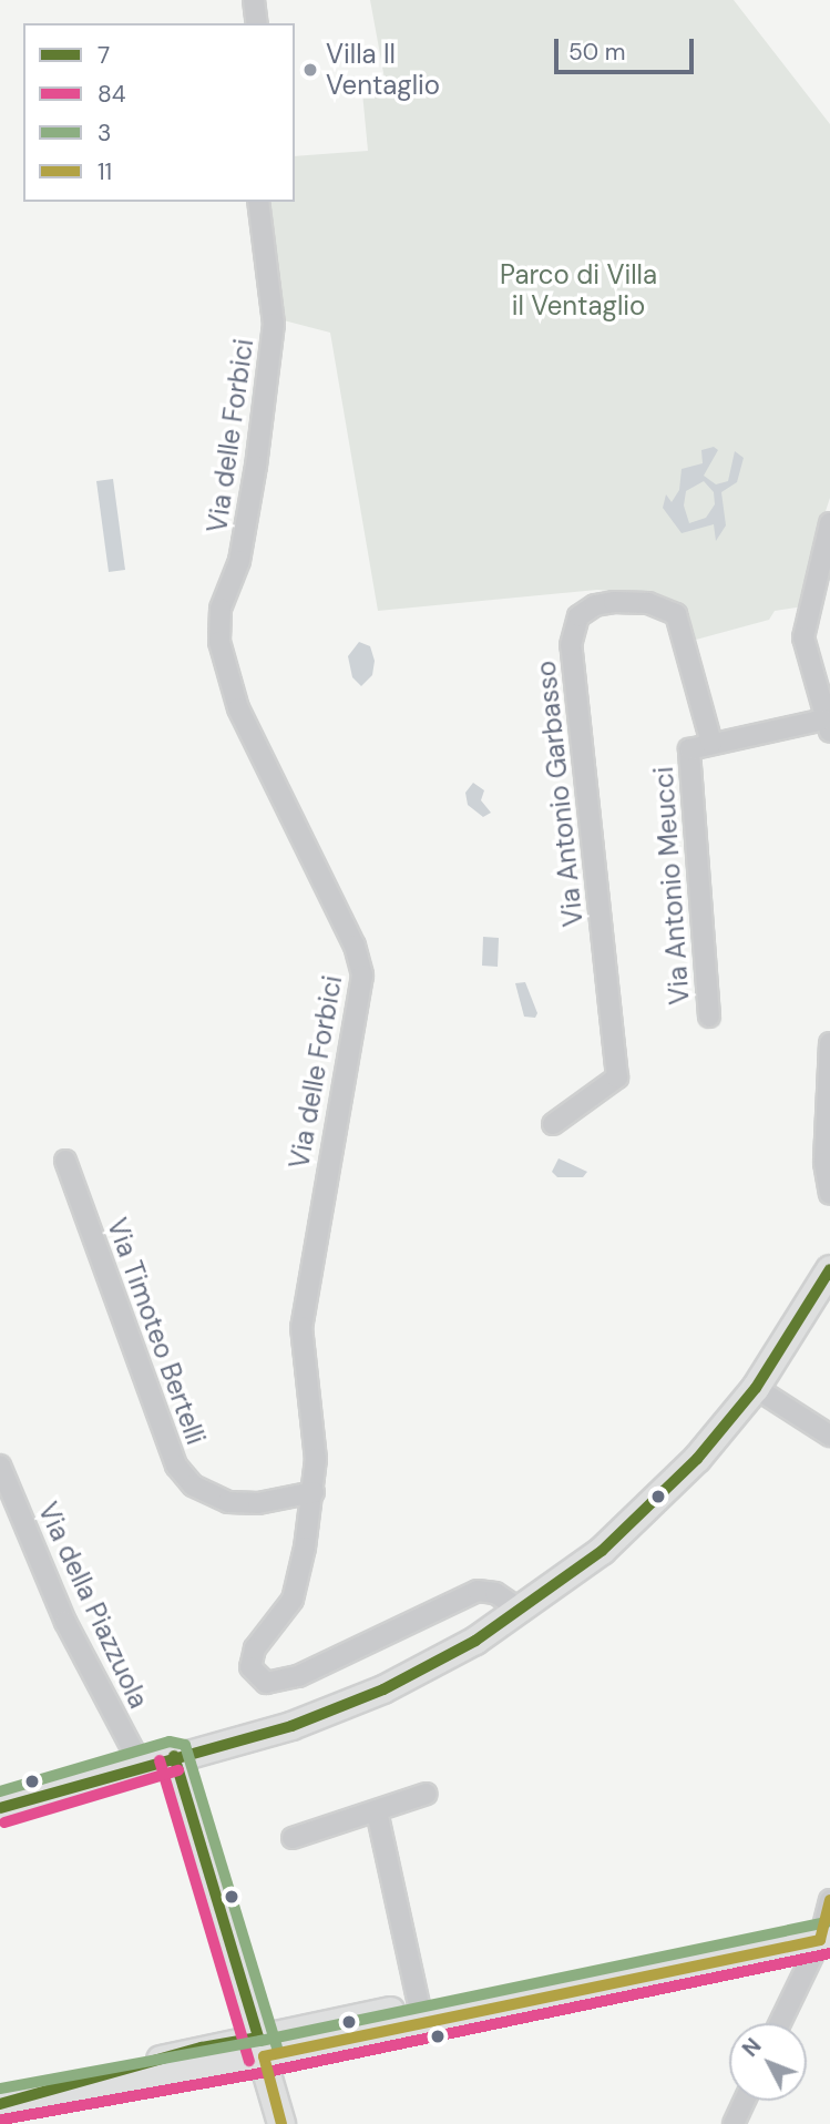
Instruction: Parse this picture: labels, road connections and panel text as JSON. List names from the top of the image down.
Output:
{
  "streets": {
    "street": [
      "Via delle Forbici",
      "Via Antonio Garbasso",
      "Via Antonio Meucci",
      "Via Timoteo Bertelli",
      "Via della Piazzuola"
    ]
  },
  "crossings": [
    ["Via delle Forbici", "Via Timoteo Bertelli"],
    ["Via Antonio Garbasso", "Via Antonio Meucci"]
  ],
  "parks": ["Parco di Villa il Ventaglio"],
  "places": ["Villa Il Ventaglio"],
  "lines": [
    "transit line 7",
    "transit line 3",
    "transit line 84",
    "transit line 11"
  ],
  "legend": [
    "7",
    "84",
    "3",
    "11"
  ],
  "scale_bar": "50 m",
  "north": "top left"
}
